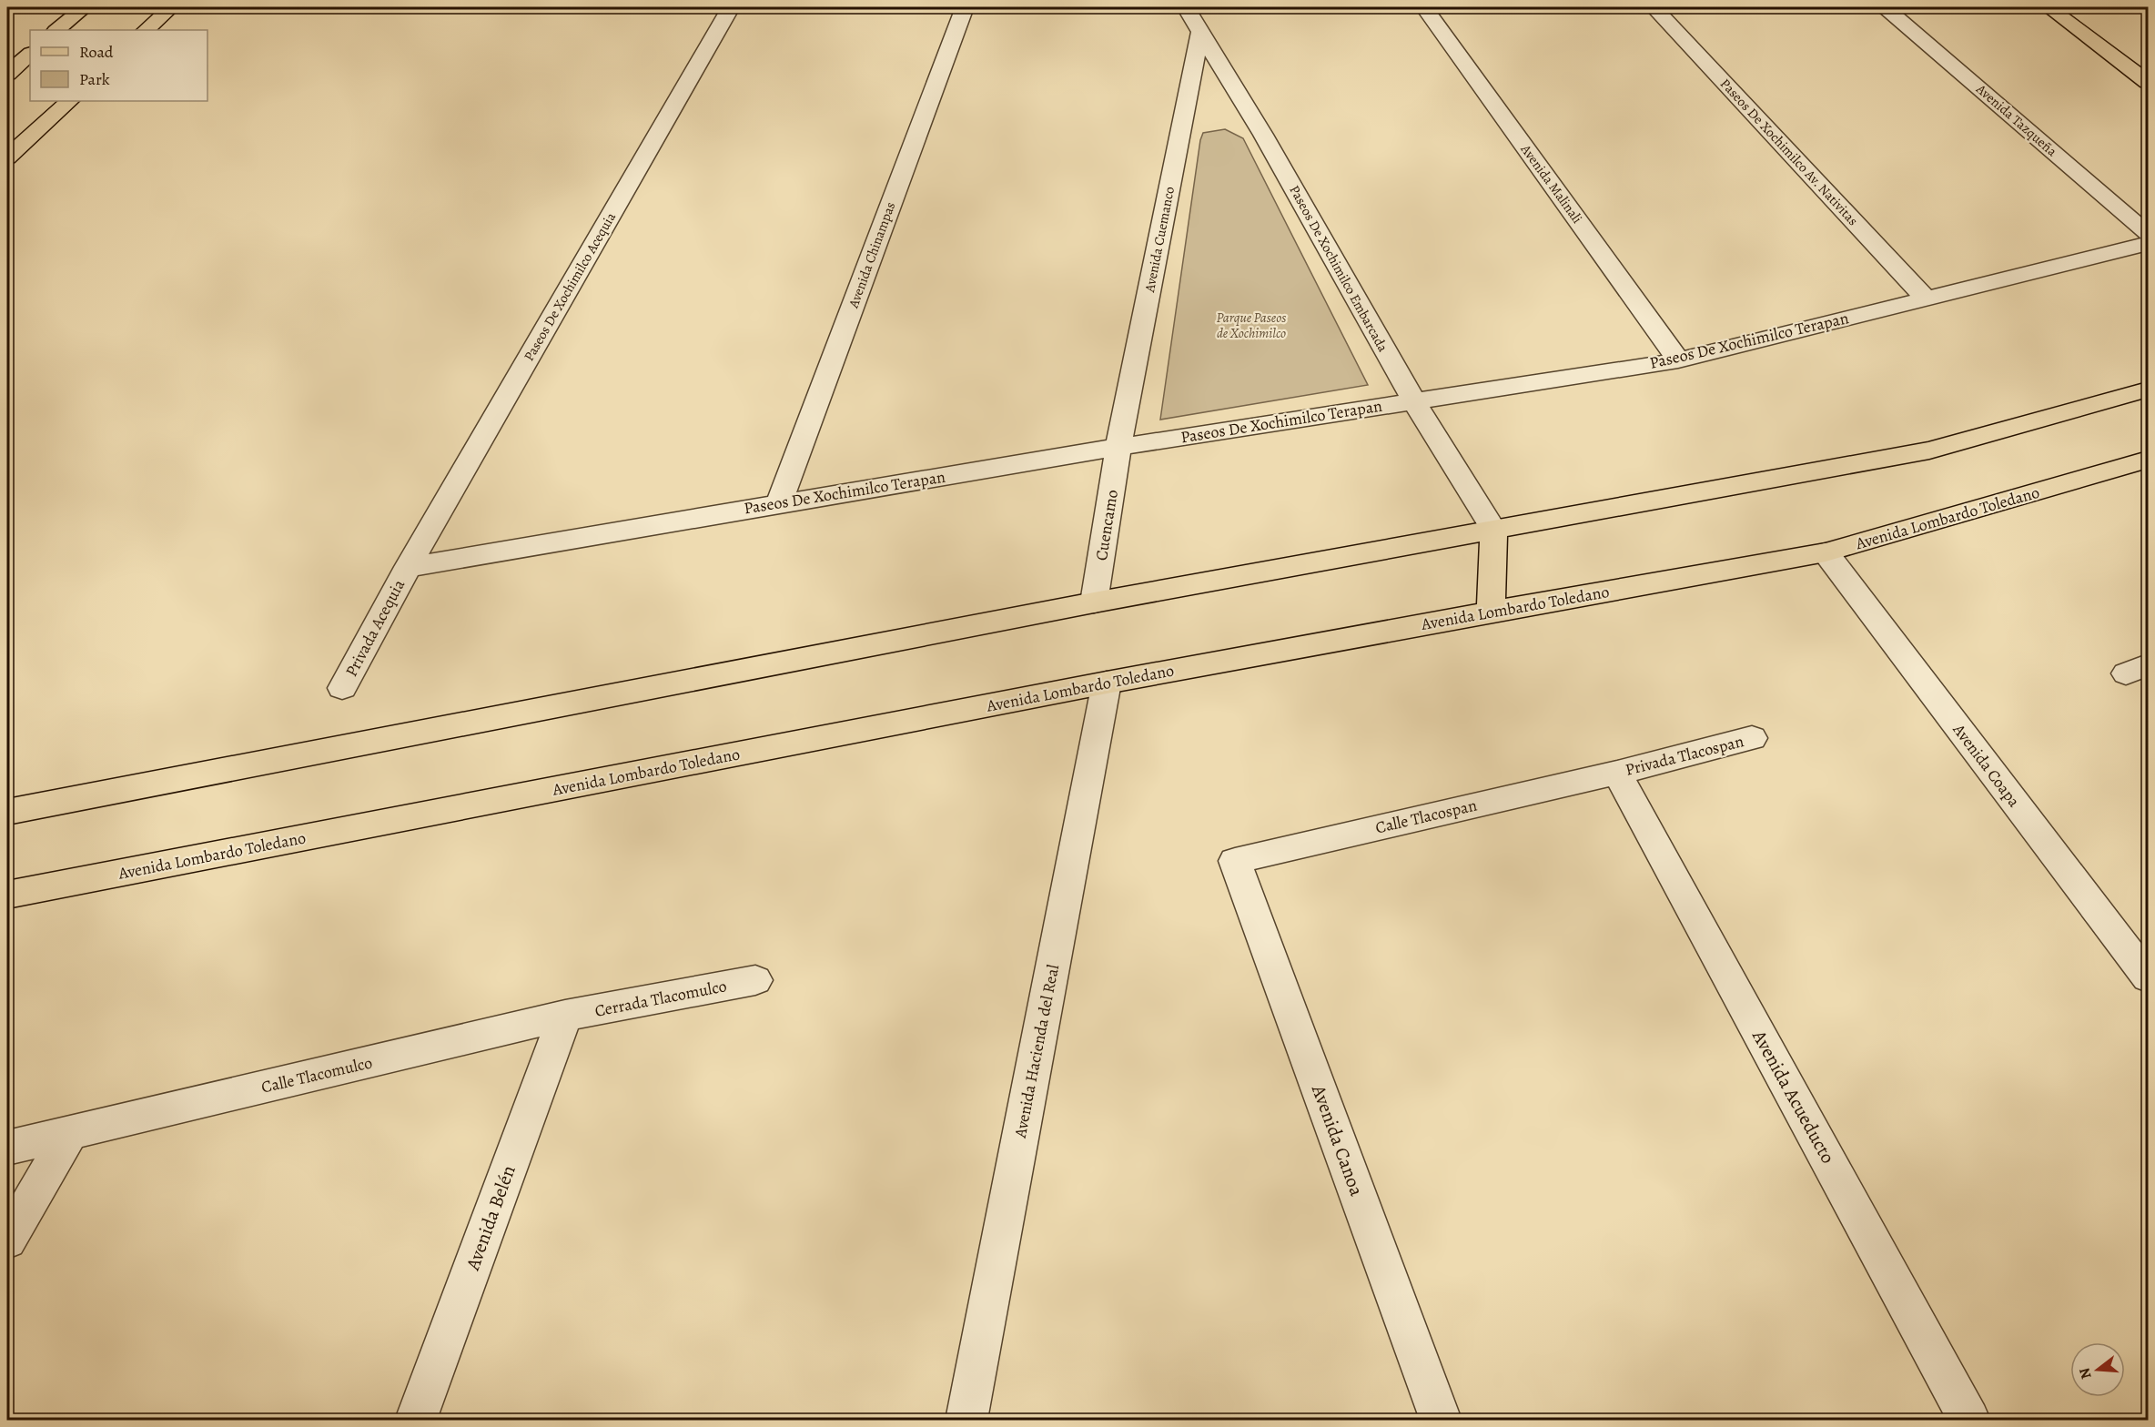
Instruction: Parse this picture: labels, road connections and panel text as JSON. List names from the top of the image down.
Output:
{
  "streets": {
    "main road": ["Avenida Lombardo Toledano"],
    "street": [
      "Avenida Tazqueña",
      "Paseos De Xochimilco Av. Nativitas",
      "Avenida Malinali",
      "Avenida Cuemanco",
      "Avenida Chinampas",
      "Paseos De Xochimilco Embarcada",
      "Paseos De Xochimilco Acequia",
      "Paseos De Xochimilco Terapan",
      "Cuencamo",
      "Privada Acequia",
      "Privada Tlacospan",
      "Avenida Coapa",
      "Calle Tlacospan",
      "Cerrada Tlacomulco",
      "Avenida Hacienda del Real",
      "Calle Tlacomulco",
      "Avenida Acueducto",
      "Avenida Canoa",
      "Avenida Belén"
    ]
  },
  "crossings": [
    ["Paseos De Xochimilco Av. Nativitas", "Paseos De Xochimilco Terapan"],
    ["Avenida Malinali", "Paseos De Xochimilco Terapan"],
    ["Avenida Cuemanco", "Paseos De Xochimilco Embarcada"],
    ["Avenida Cuemanco", "Paseos De Xochimilco Terapan"],
    ["Avenida Cuemanco", "Cuencamo"],
    ["Avenida Chinampas", "Paseos De Xochimilco Terapan"],
    ["Paseos De Xochimilco Embarcada", "Paseos De Xochimilco Terapan"],
    ["Paseos De Xochimilco Acequia", "Paseos De Xochimilco Terapan"],
    ["Paseos De Xochimilco Acequia", "Privada Acequia"],
    ["Paseos De Xochimilco Terapan", "Cuencamo"],
    ["Paseos De Xochimilco Terapan", "Privada Acequia"],
    ["Avenida Lombardo Toledano", "Avenida Coapa"],
    ["Avenida Lombardo Toledano", "Avenida Hacienda del Real"],
    ["Privada Tlacospan", "Calle Tlacospan"],
    ["Privada Tlacospan", "Avenida Acueducto"],
    ["Calle Tlacospan", "Avenida Acueducto"],
    ["Calle Tlacospan", "Avenida Canoa"],
    ["Cerrada Tlacomulco", "Calle Tlacomulco"],
    ["Cerrada Tlacomulco", "Avenida Belén"],
    ["Calle Tlacomulco", "Avenida Belén"]
  ],
  "parks": ["Parque Paseos de Xochimilco"],
  "legend": ["Road", "Park"],
  "north": "left"
}
